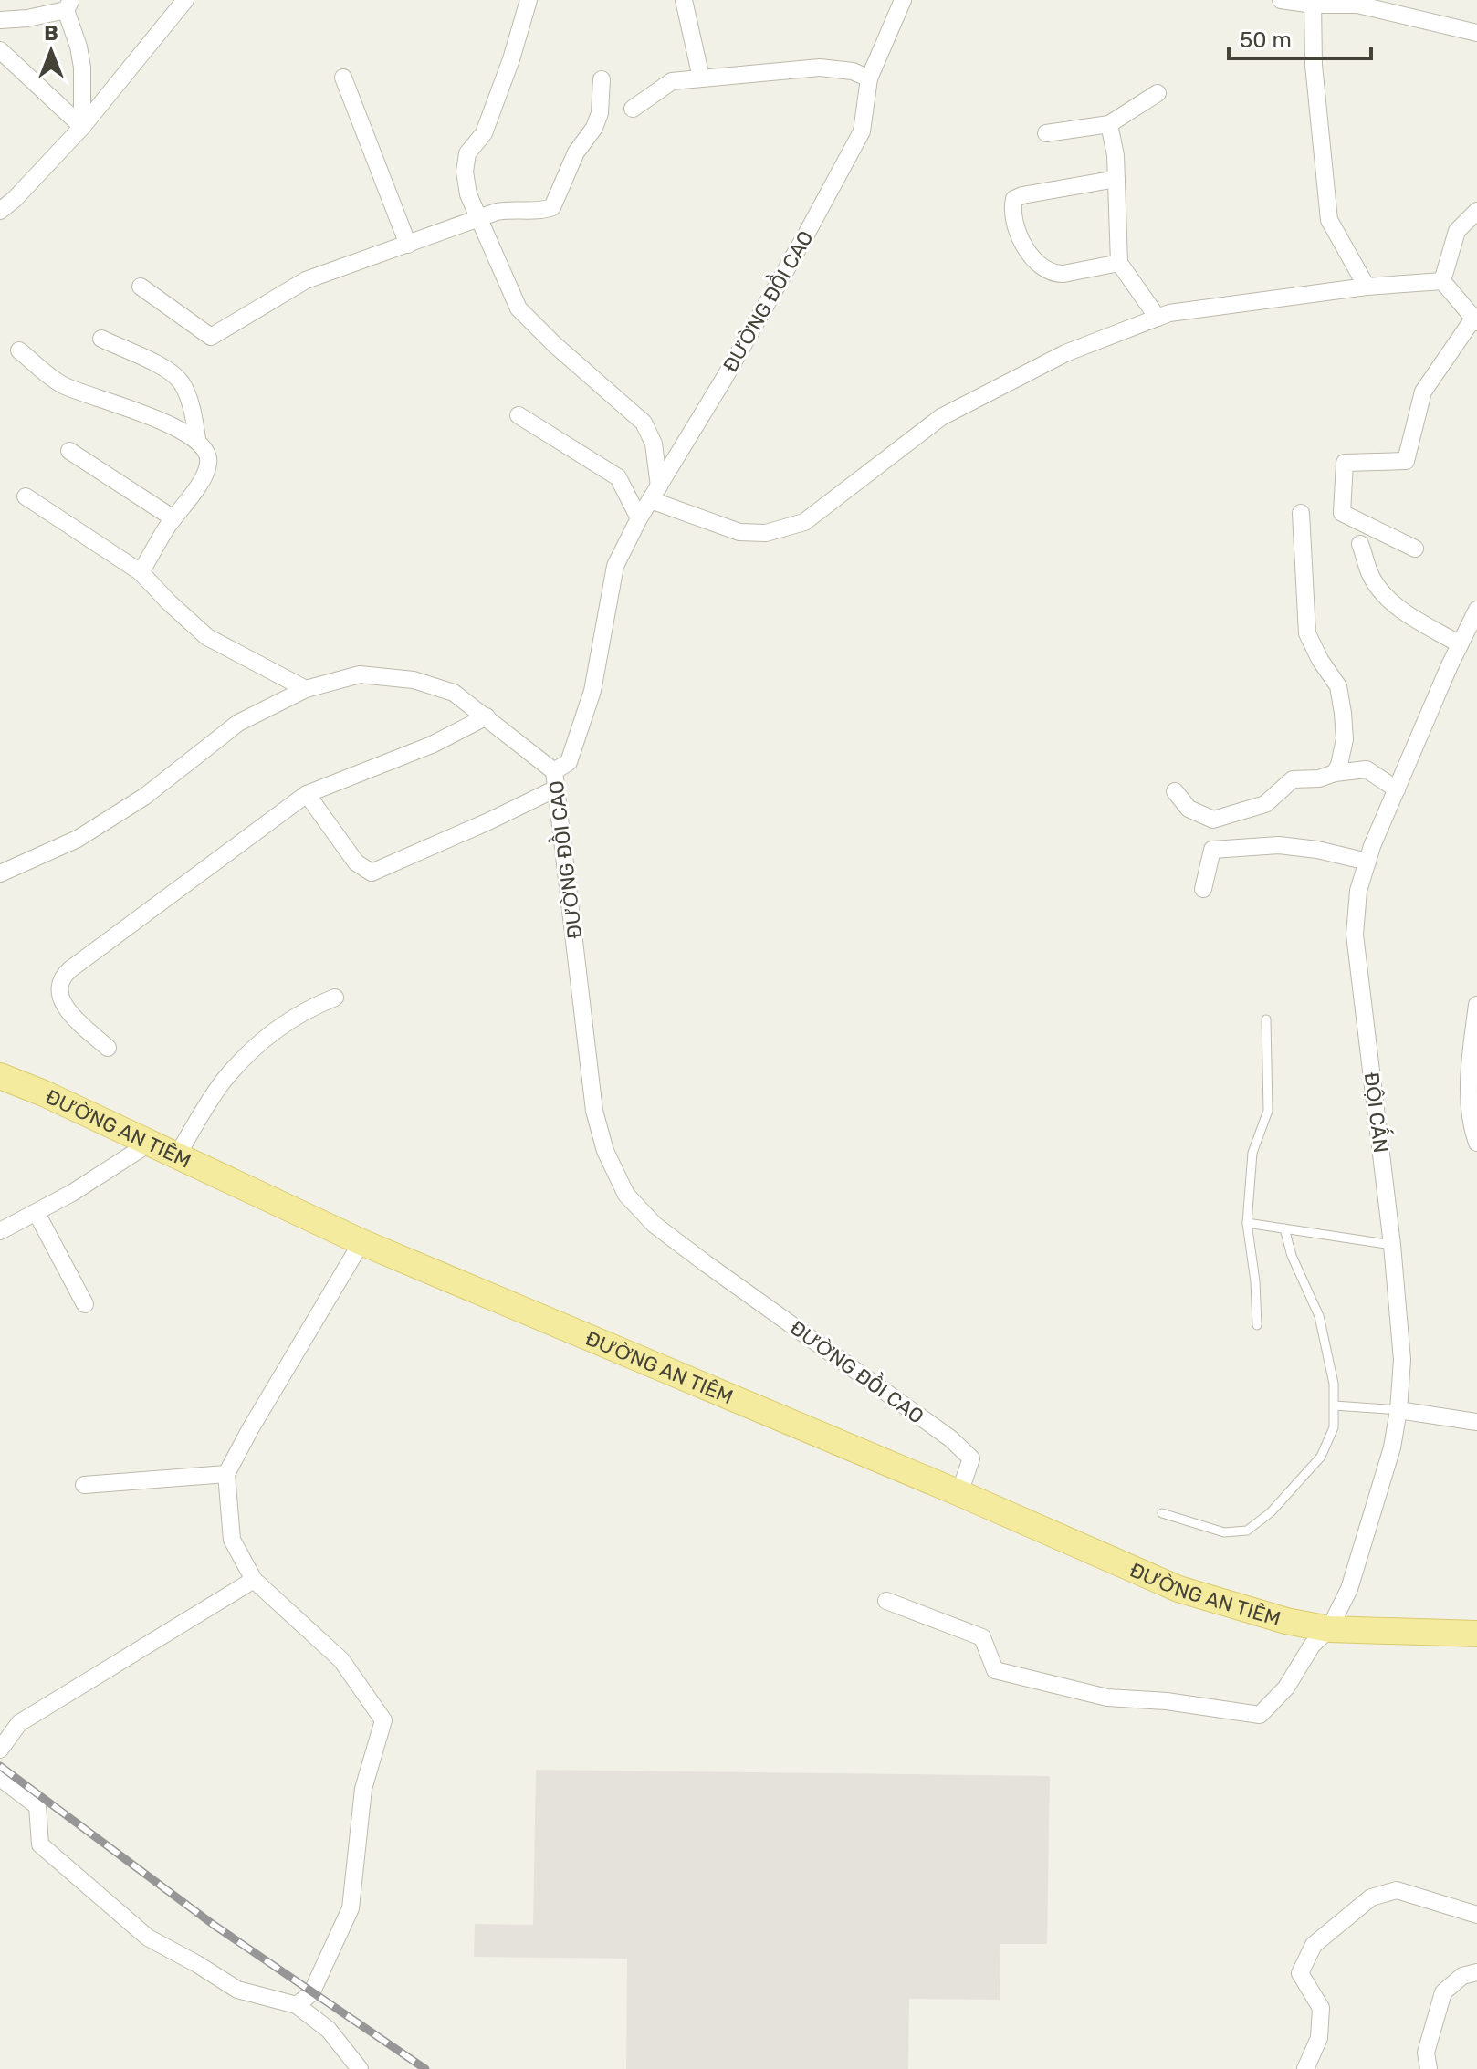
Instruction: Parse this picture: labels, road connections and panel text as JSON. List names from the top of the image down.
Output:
{
  "streets": {
    "main road": ["ĐƯỜNG AN TIÊM"],
    "street": ["ĐƯỜNG ĐỒI CAO", "ĐỘI CẤN"]
  },
  "crossings": [
    ["ĐƯỜNG ĐỒI CAO", "ĐƯỜNG AN TIÊM"],
    ["ĐỘI CẤN", "ĐƯỜNG AN TIÊM"]
  ],
  "scale_bar": "50 m",
  "north": "top"
}
